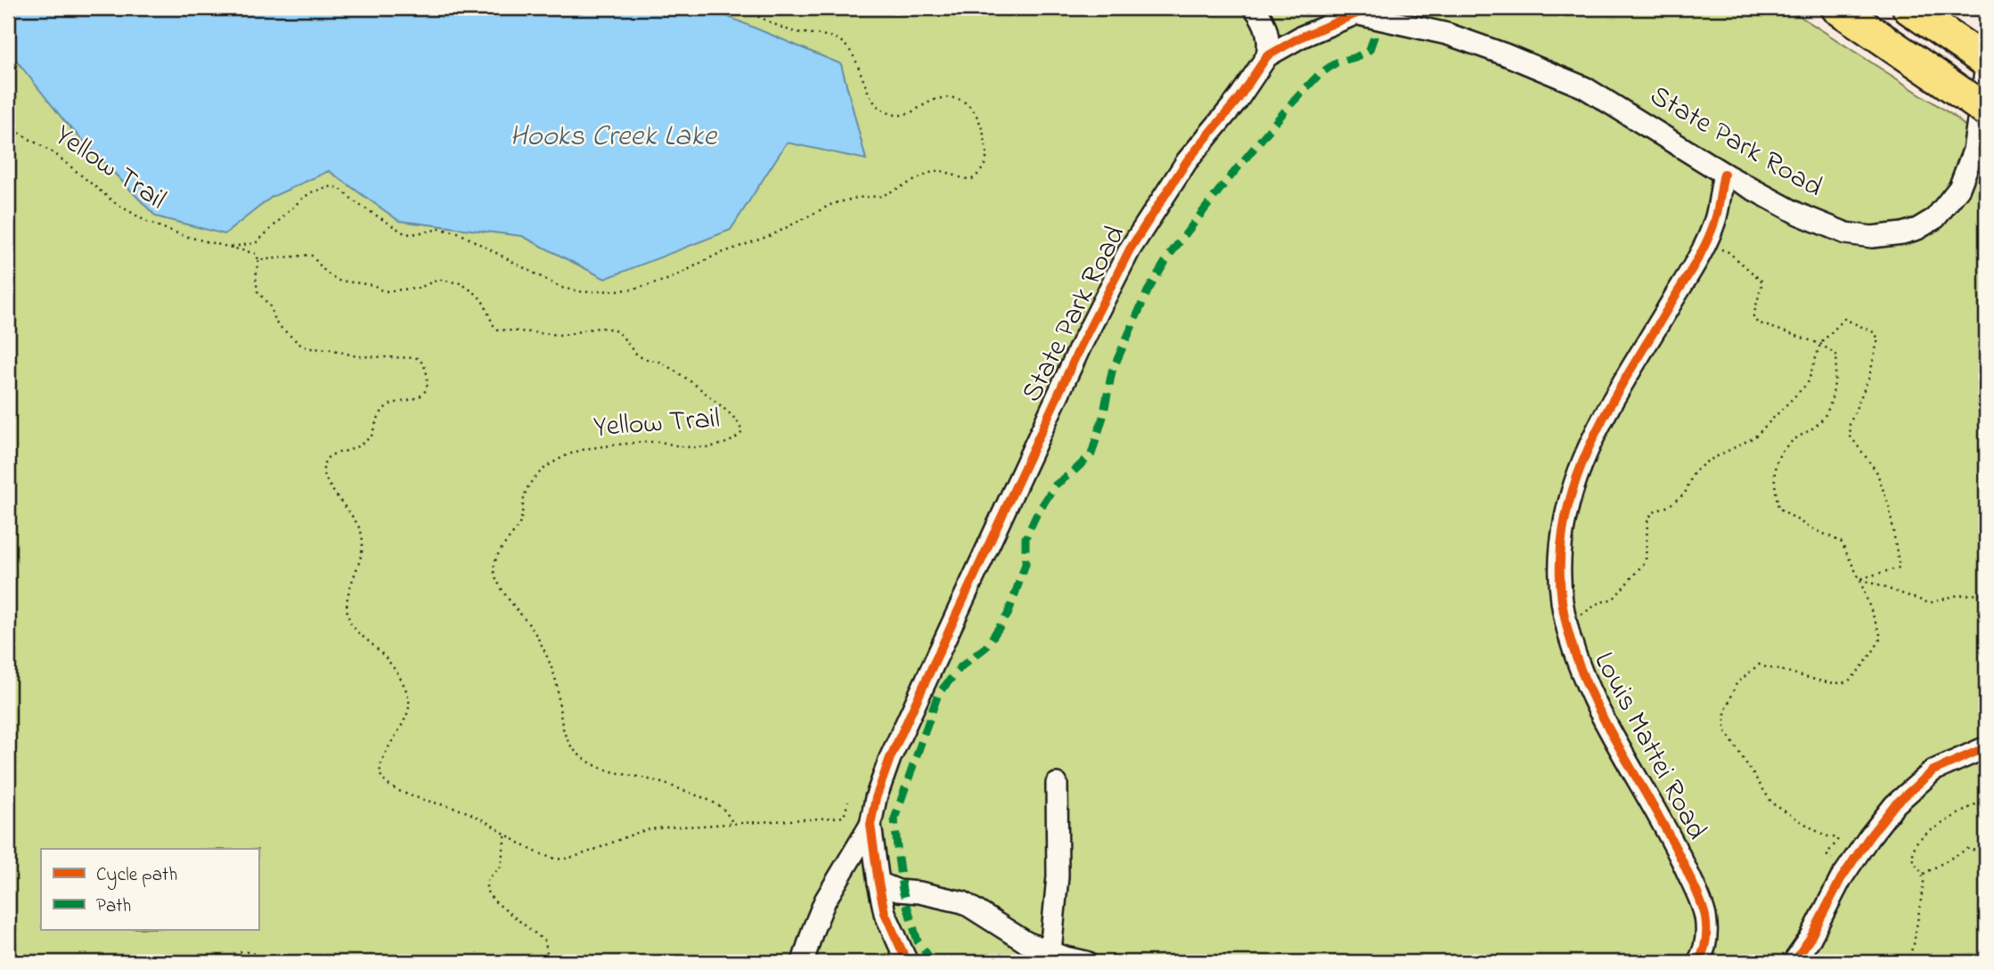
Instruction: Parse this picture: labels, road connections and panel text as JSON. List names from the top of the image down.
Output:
{
  "streets": {
    "street": ["State Park Road", "Louis Mattei Road"],
    "path": ["Yellow Trail"]
  },
  "crossings": [
    ["State Park Road", "Louis Mattei Road"]
  ],
  "water": ["Hooks Creek Lake"],
  "legend": ["Cycle path", "Path"]
}
